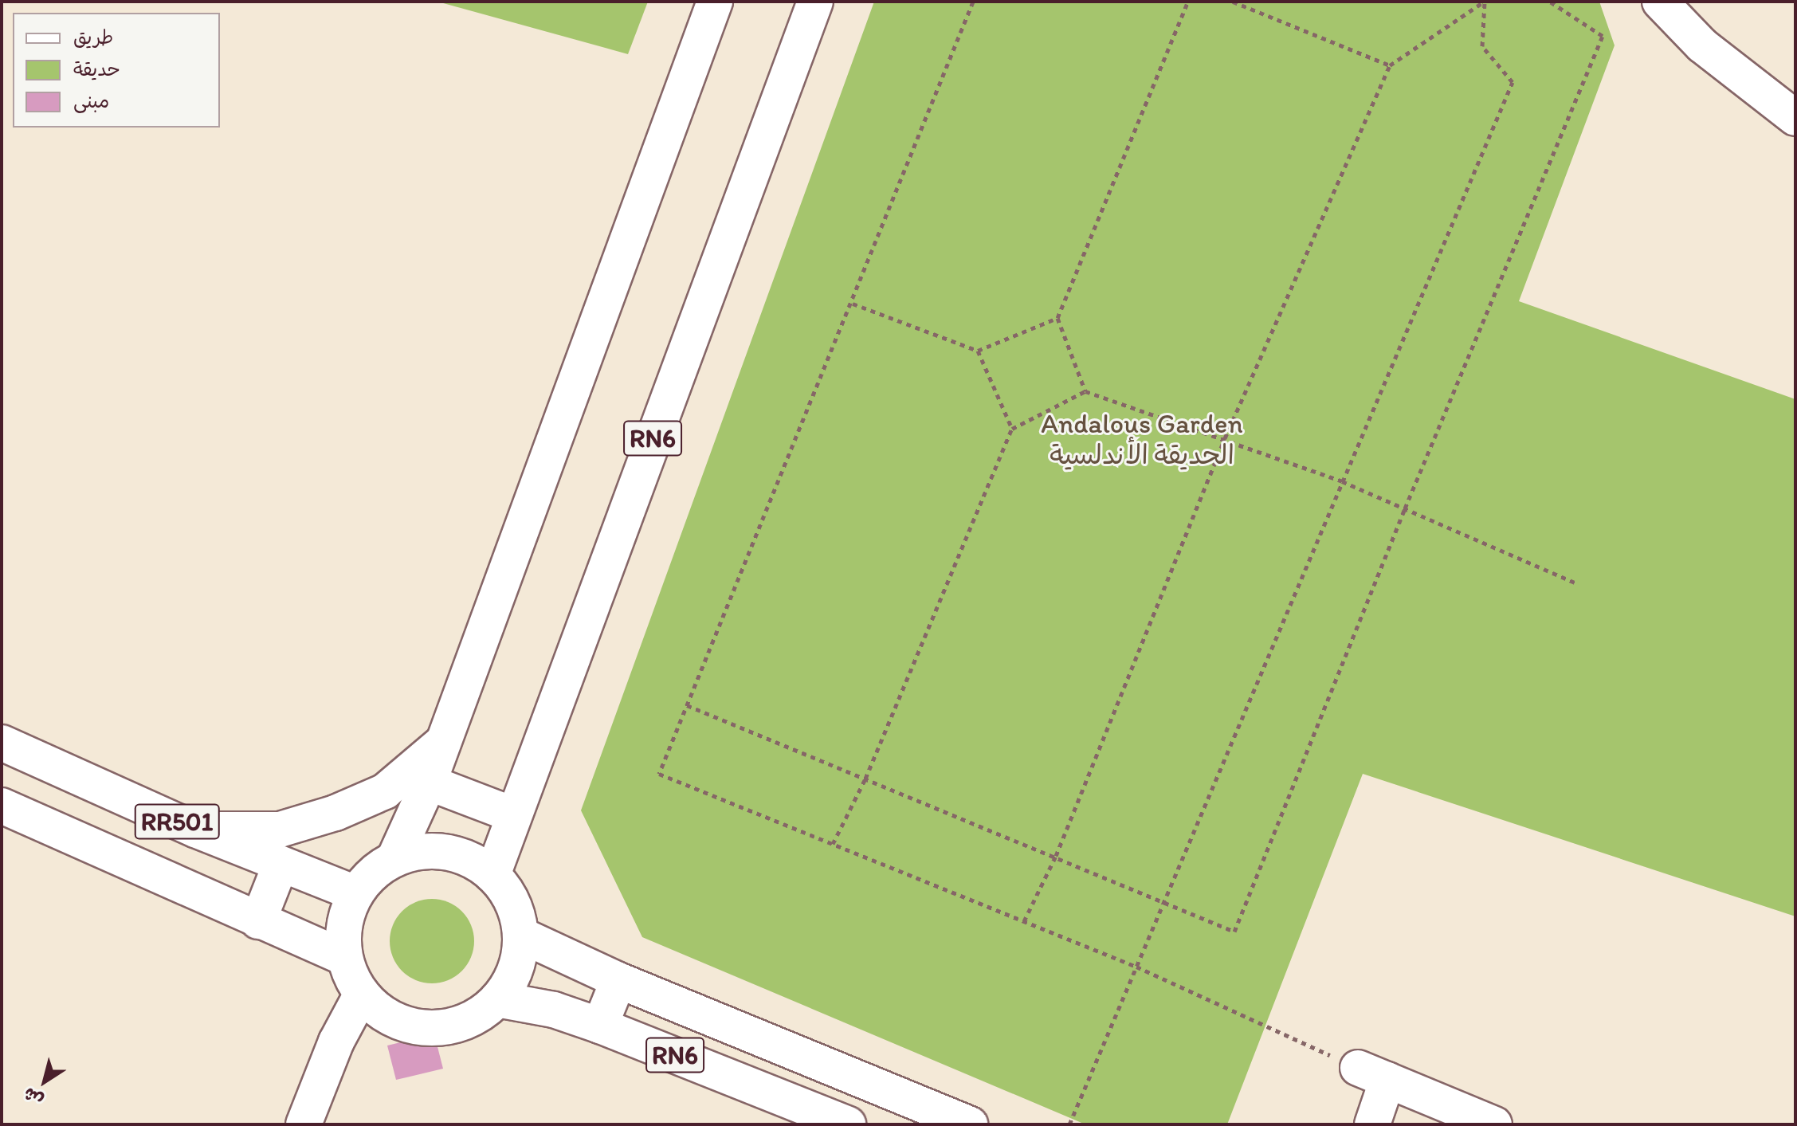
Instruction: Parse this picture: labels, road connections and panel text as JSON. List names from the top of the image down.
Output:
{
  "streets": {
    "main road": ["RN6", "RR501"]
  },
  "crossings": [
    ["RN6", "RR501"]
  ],
  "parks": ["Andalous Garden الحديقة الأندلسية"],
  "legend": ["طريق", "حديقة", "مبنى"],
  "north": "bottom left"
}
